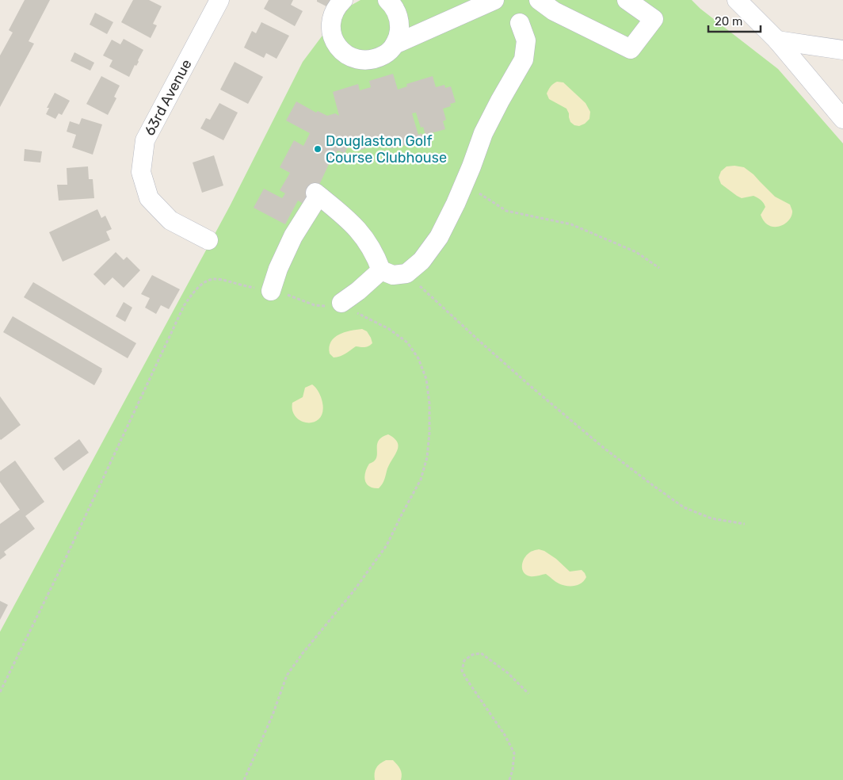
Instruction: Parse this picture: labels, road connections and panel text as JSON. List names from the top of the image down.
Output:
{
  "streets": {
    "street": ["63rd Avenue"]
  },
  "places": ["Douglaston Golf Course Clubhouse"],
  "scale_bar": "20 m"
}
